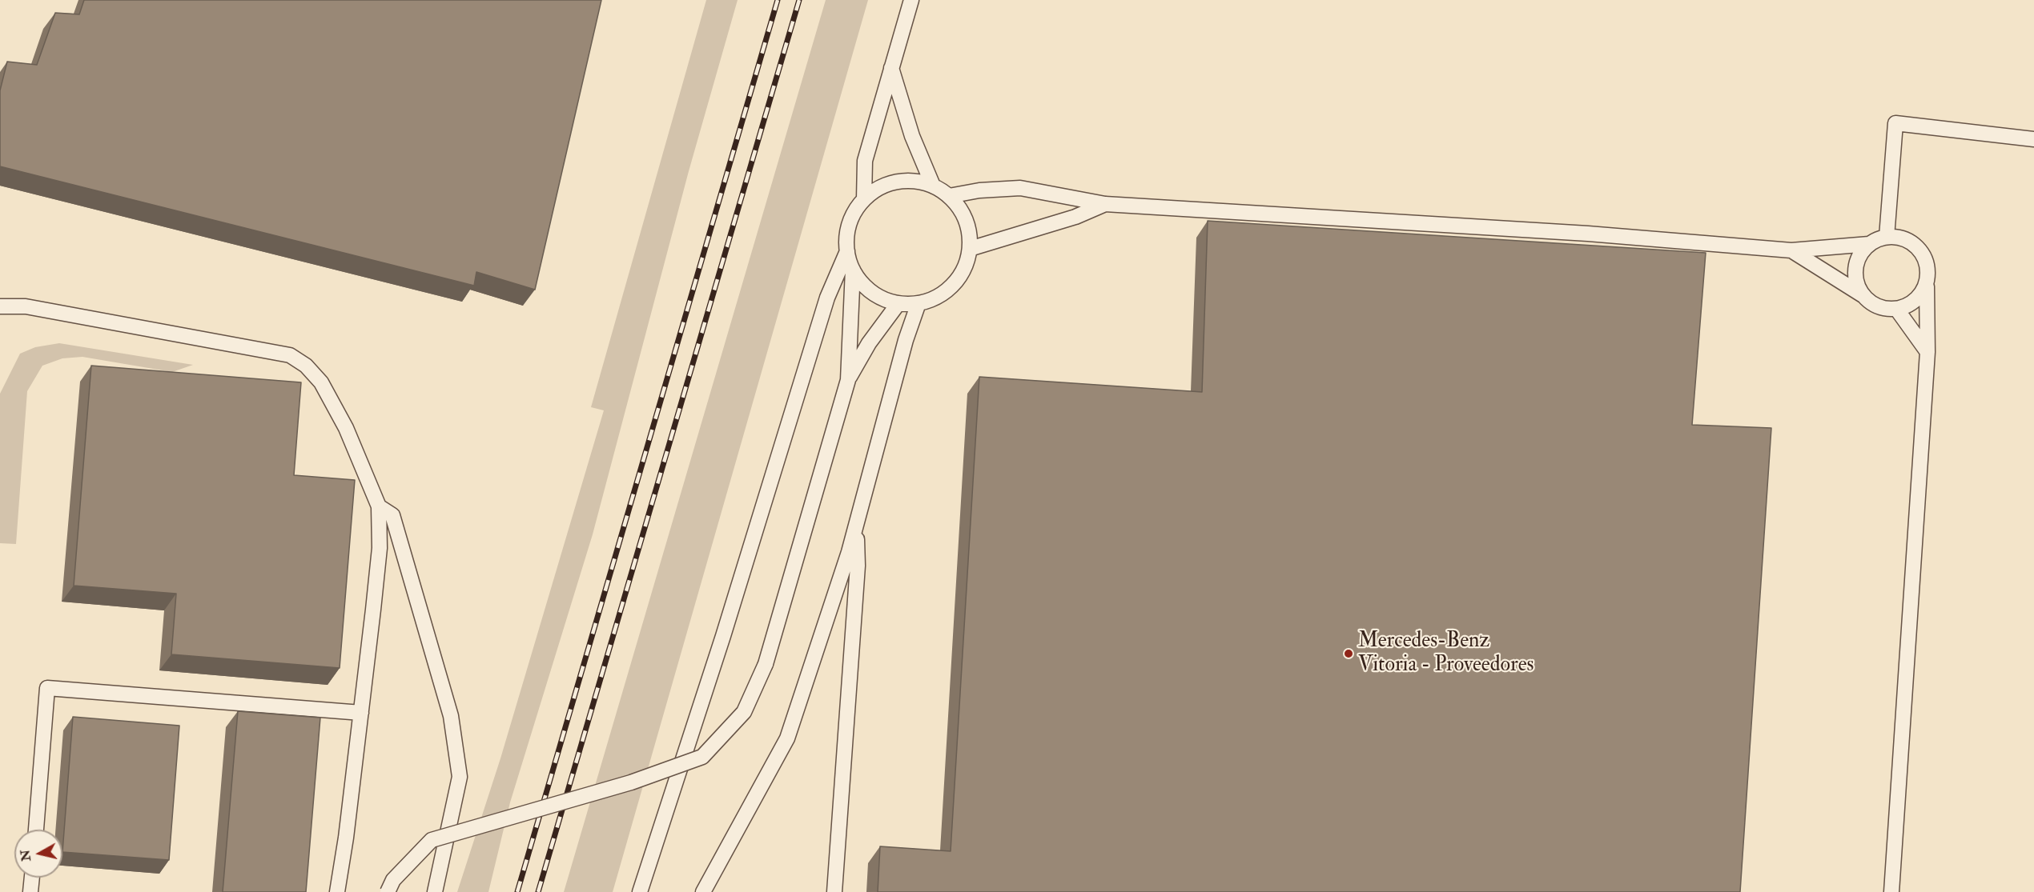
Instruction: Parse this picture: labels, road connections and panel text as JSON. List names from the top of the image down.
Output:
{
  "places": ["Mercedes-Benz Vitoria - Proveedores"],
  "north": "left"
}
